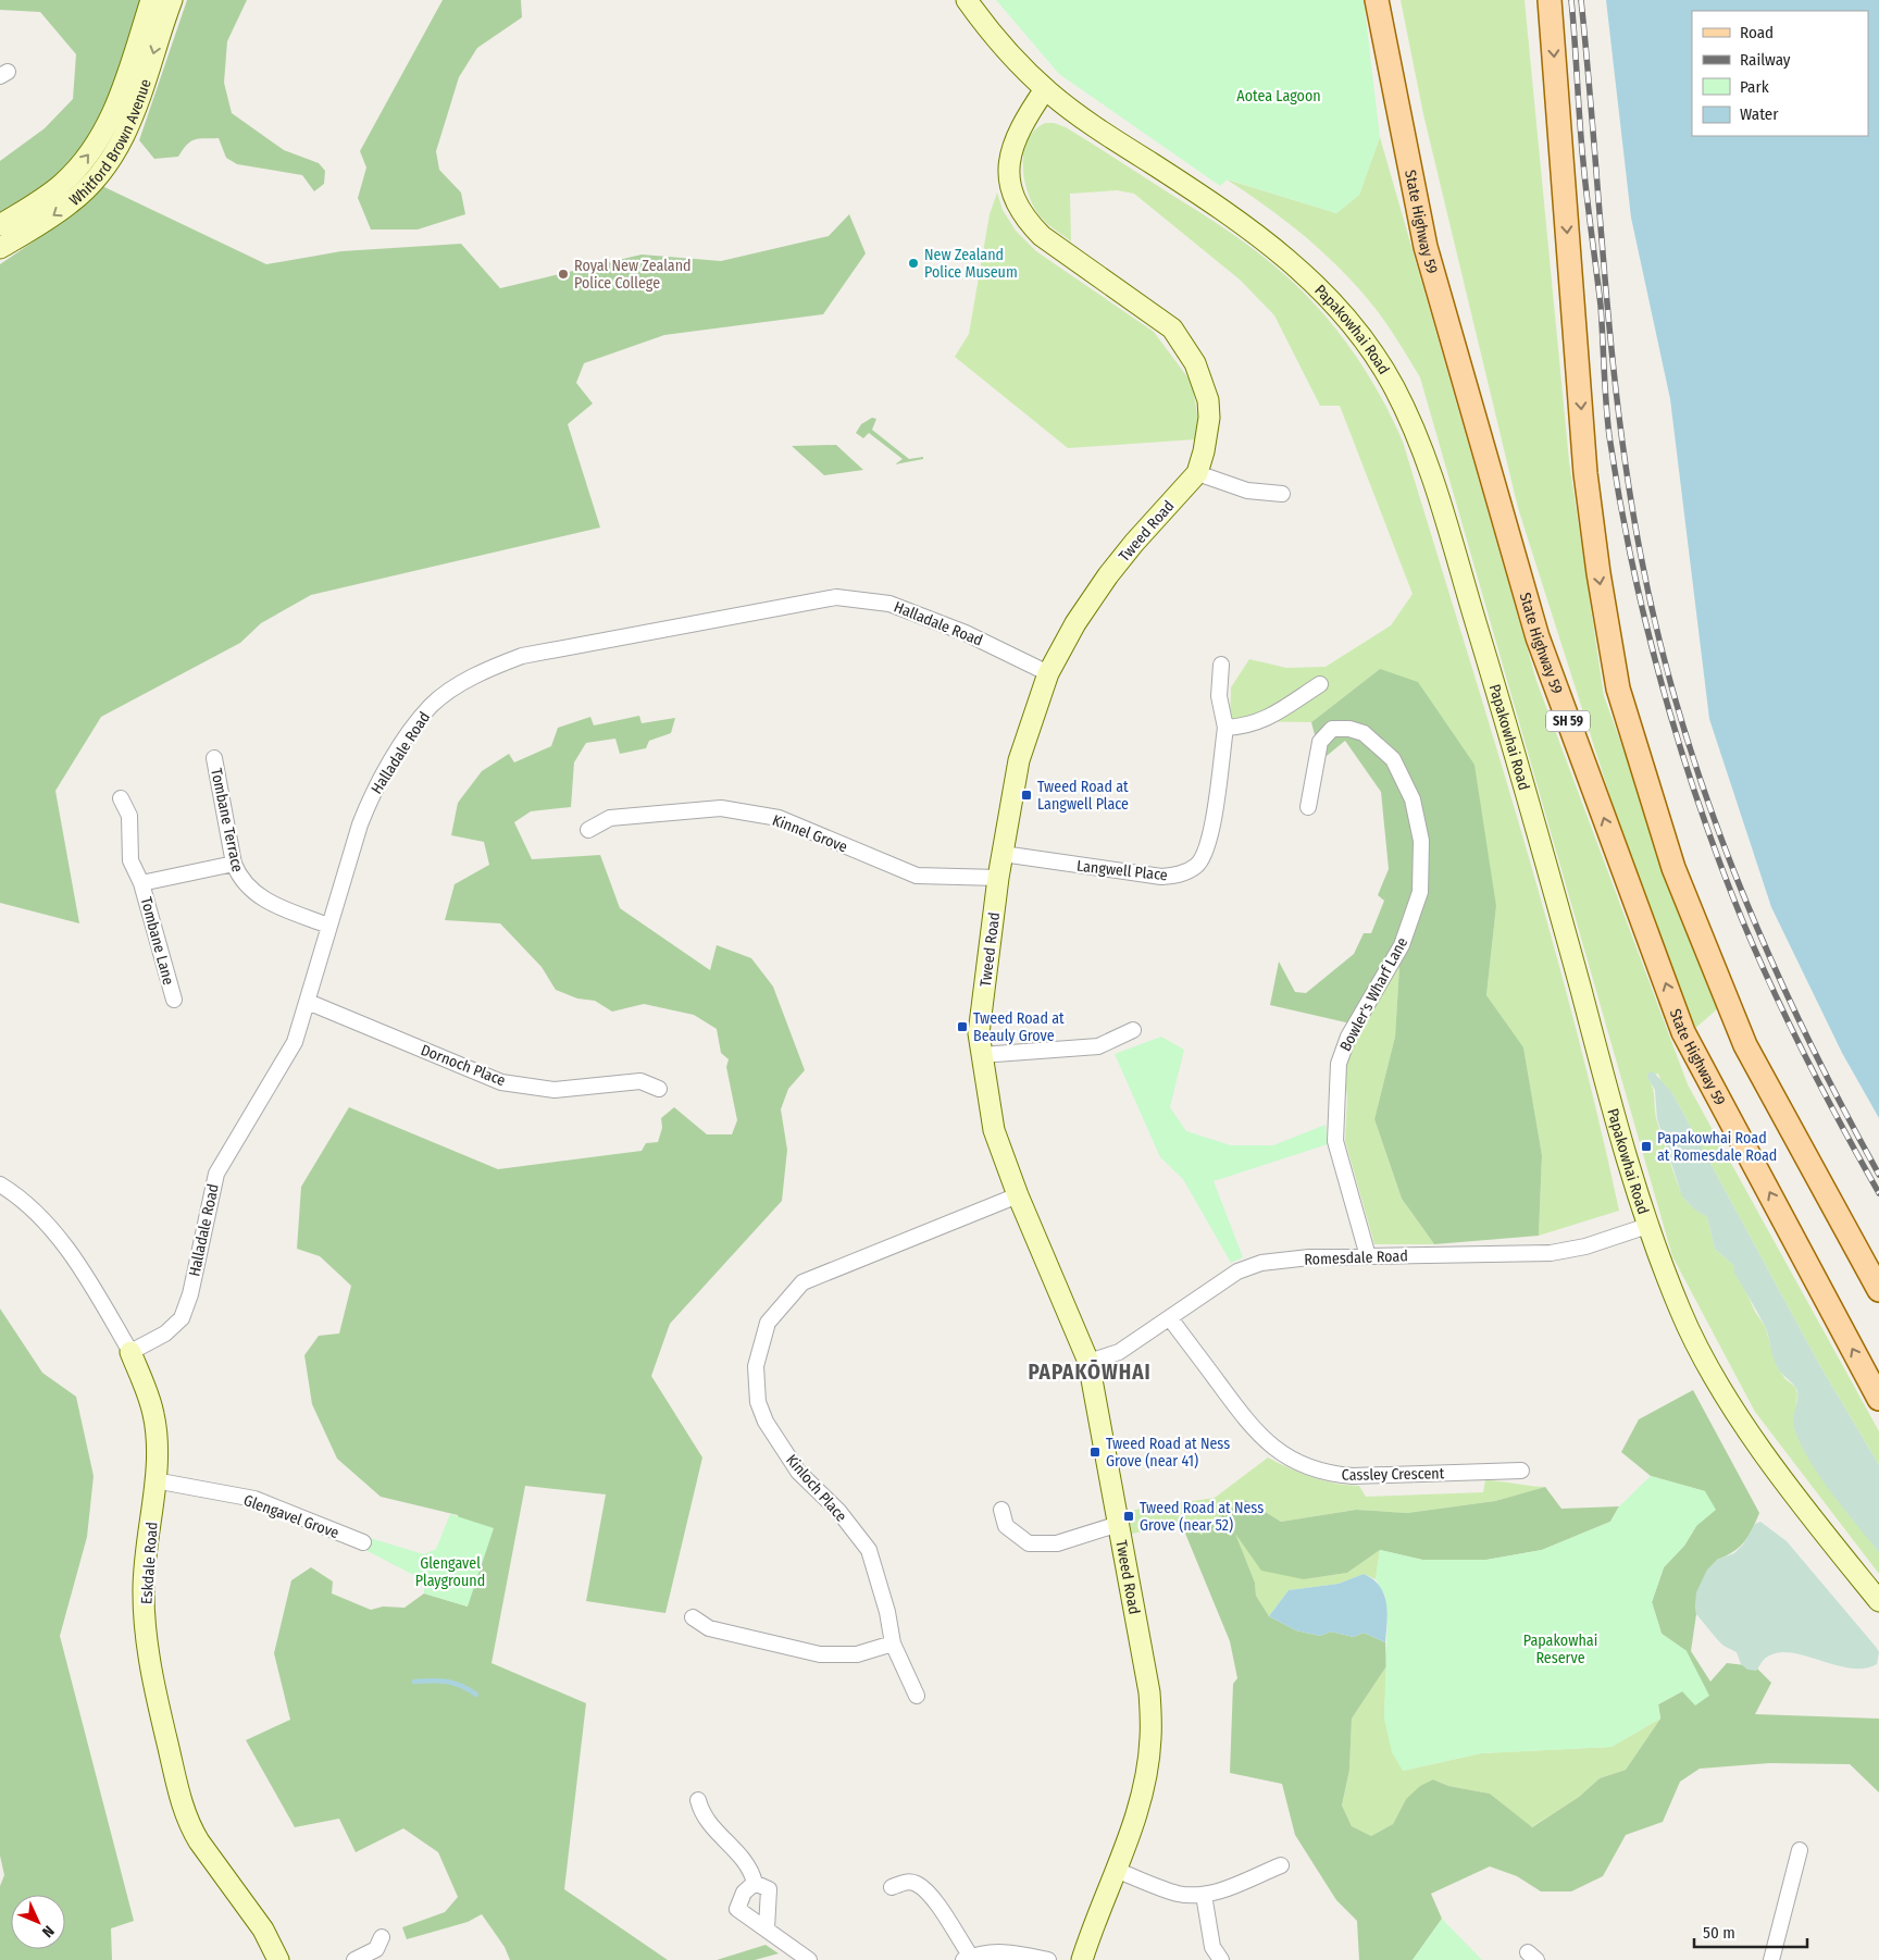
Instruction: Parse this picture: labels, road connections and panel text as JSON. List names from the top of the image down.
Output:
{
  "streets": {
    "main road": ["State Highway 59", "SH 59"],
    "street": [
      "Whitford Brown Avenue",
      "Papakowhai Road",
      "Tweed Road",
      "Halladale Road",
      "Tombane Terrace",
      "Kinnel Grove",
      "Langwell Place",
      "Tombane Lane",
      "Bowler's Wharf Lane",
      "Dornoch Place",
      "Romesdale Road",
      "Cassley Crescent",
      "Kinloch Place",
      "Glengavel Grove",
      "Eskdale Road"
    ]
  },
  "crossings": [
    ["Papakowhai Road", "Tweed Road"],
    ["Papakowhai Road", "Romesdale Road"],
    ["Tweed Road", "Halladale Road"],
    ["Tweed Road", "Kinnel Grove"],
    ["Tweed Road", "Langwell Place"],
    ["Tweed Road", "Romesdale Road"],
    ["Tweed Road", "Kinloch Place"],
    ["Halladale Road", "Tombane Terrace"],
    ["Halladale Road", "Dornoch Place"],
    ["Halladale Road", "Eskdale Road"],
    ["Tombane Terrace", "Tombane Lane"],
    ["Bowler's Wharf Lane", "Romesdale Road"],
    ["Romesdale Road", "Cassley Crescent"],
    ["Glengavel Grove", "Eskdale Road"]
  ],
  "districts": ["PAPAKŌWHAI"],
  "parks": ["Aotea Lagoon", "Glengavel Playground", "Papakowhai Reserve"],
  "places": {
    "other": ["New Zealand Police Museum", "Royal New Zealand Police College"],
    "transit": [
      "Tweed Road at Langwell Place",
      "Tweed Road at Beauly Grove",
      "Papakowhai Road at Romesdale Road",
      "Tweed Road at Ness Grove (near 41)",
      "Tweed Road at Ness Grove (near 52)"
    ]
  },
  "legend": [
    "Road",
    "Railway",
    "Park",
    "Water"
  ],
  "scale_bar": "50 m",
  "north": "bottom right"
}
